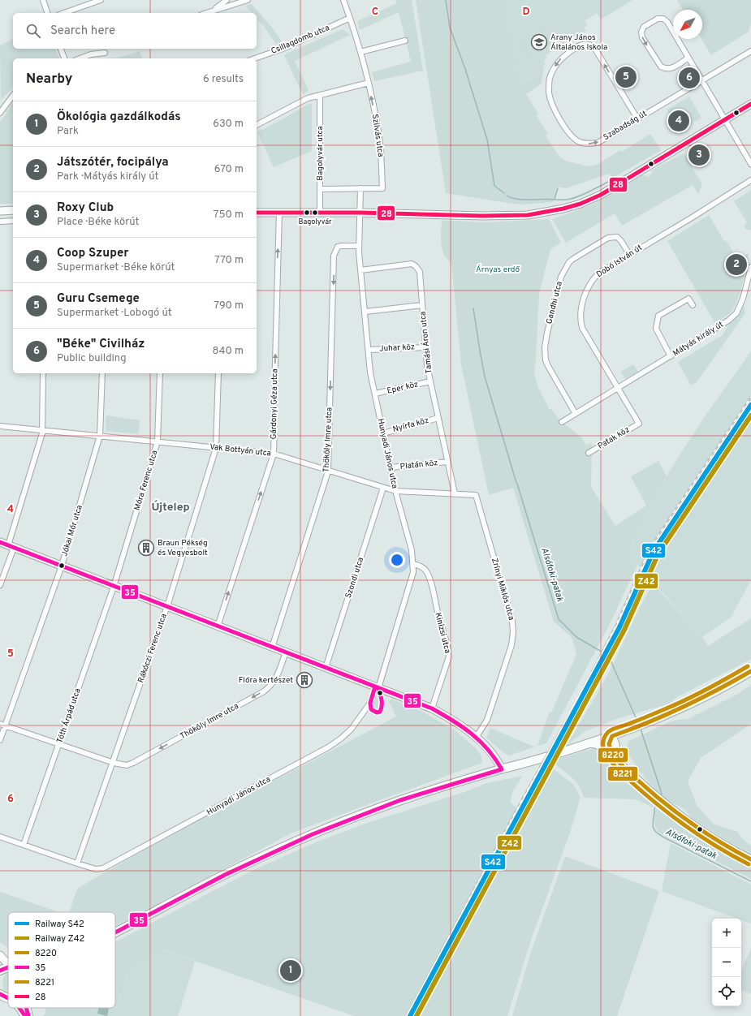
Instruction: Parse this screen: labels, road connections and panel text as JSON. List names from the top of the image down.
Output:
{
  "streets": {
    "street": [
      "Csillagdomb utca",
      "Szabadság út",
      "Szilvás utca",
      "Bagolyvár utca",
      "Dobó István út",
      "Gandhi utca",
      "Mátyás király út",
      "Tamási Áron utca",
      "Juhar köz",
      "Eper köz",
      "Gárdonyi Géza utca",
      "Nyírfa köz",
      "Patak köz",
      "Thököly Imre utca",
      "Vak Bottyán utca",
      "Hunyadi János utca",
      "Platán köz",
      "Móra Ferenc utca",
      "Jókai Mór utca",
      "Szondi utca",
      "Zrínyi Miklós utca",
      "Kinizsi utca",
      "Rákóczi Ferenc utca",
      "Tóth Árpád utca"
    ]
  },
  "crossings": [
    ["Csillagdomb utca", "Szilvás utca"],
    ["Szilvás utca", "Hunyadi János utca"],
    ["Dobó István út", "Gandhi utca"],
    ["Dobó István út", "Mátyás király út"],
    ["Dobó István út", "Patak köz"],
    ["Tamási Áron utca", "Juhar köz"],
    ["Tamási Áron utca", "Eper köz"],
    ["Tamási Áron utca", "Nyírfa köz"],
    ["Tamási Áron utca", "Vak Bottyán utca"],
    ["Tamási Áron utca", "Hunyadi János utca"],
    ["Tamási Áron utca", "Platán köz"],
    ["Juhar köz", "Hunyadi János utca"],
    ["Eper köz", "Hunyadi János utca"],
    ["Gárdonyi Géza utca", "Vak Bottyán utca"],
    ["Nyírfa köz", "Hunyadi János utca"],
    ["Thököly Imre utca", "Vak Bottyán utca"],
    ["Thököly Imre utca", "Hunyadi János utca"],
    ["Thököly Imre utca", "Jókai Mór utca"],
    ["Thököly Imre utca", "Rákóczi Ferenc utca"],
    ["Thököly Imre utca", "Tóth Árpád utca"],
    ["Vak Bottyán utca", "Hunyadi János utca"],
    ["Vak Bottyán utca", "Móra Ferenc utca"],
    ["Vak Bottyán utca", "Jókai Mór utca"],
    ["Vak Bottyán utca", "Szondi utca"],
    ["Vak Bottyán utca", "Zrínyi Miklós utca"],
    ["Vak Bottyán utca", "Rákóczi Ferenc utca"],
    ["Hunyadi János utca", "Platán köz"],
    ["Hunyadi János utca", "Kinizsi utca"],
    ["Hunyadi János utca", "Rákóczi Ferenc utca"],
    ["Hunyadi János utca", "Tóth Árpád utca"],
    ["Móra Ferenc utca", "Tóth Árpád utca"]
  ],
  "one_way": ["Szilvás utca", "Gárdonyi Géza utca", "Thököly Imre utca"],
  "districts": ["Újtelep"],
  "water": ["Alsófoki-patak"],
  "parks": ["Árnyas erdő"],
  "places": {
    "school or university": ["Arany János Általános Iskola"],
    "other": ["Bagolyvár"],
    "building": ["Braun Pékség és Vegyesbolt", "Flóra kertészet"]
  },
  "lines": [
    "transit line 28",
    "rail line S42",
    "rail line Z42",
    "transit line 35",
    "transit line 8221",
    "transit line 8220"
  ],
  "legend": [
    "Railway S42",
    "Railway Z42",
    "8220",
    "35",
    "8221",
    "28"
  ],
  "north": "bottom left",
  "page": {
    "search": "Search here",
    "heading": ["Nearby", "6 results"],
    "pins": [
      "5",
      "6",
      "4",
      "3",
      "2",
      "1"
    ],
    "list": [
      {
        "mark": "1",
        "name": "Ökológia gazdálkodás",
        "note": "Park",
        "value": "630 m"
      },
      {
        "mark": "2",
        "name": "Játszótér, focipálya",
        "note": "Park · Mátyás király út",
        "value": "670 m"
      },
      {
        "mark": "3",
        "name": "Roxy Club",
        "note": "Place · Béke körút",
        "value": "750 m"
      },
      {
        "mark": "4",
        "name": "Coop Szuper",
        "note": "Supermarket · Béke körút",
        "value": "770 m"
      },
      {
        "mark": "5",
        "name": "Guru Csemege",
        "note": "Supermarket · Lobogó út",
        "value": "790 m"
      },
      {
        "mark": "6",
        "name": "\"Béke\" Civilház",
        "note": "Public building",
        "value": "840 m"
      }
    ],
    "map_buttons": ["+", "−"]
  },
  "grid": {
    "columns": ["C", "D"],
    "rows": ["4", "5", "6"]
  }
}
